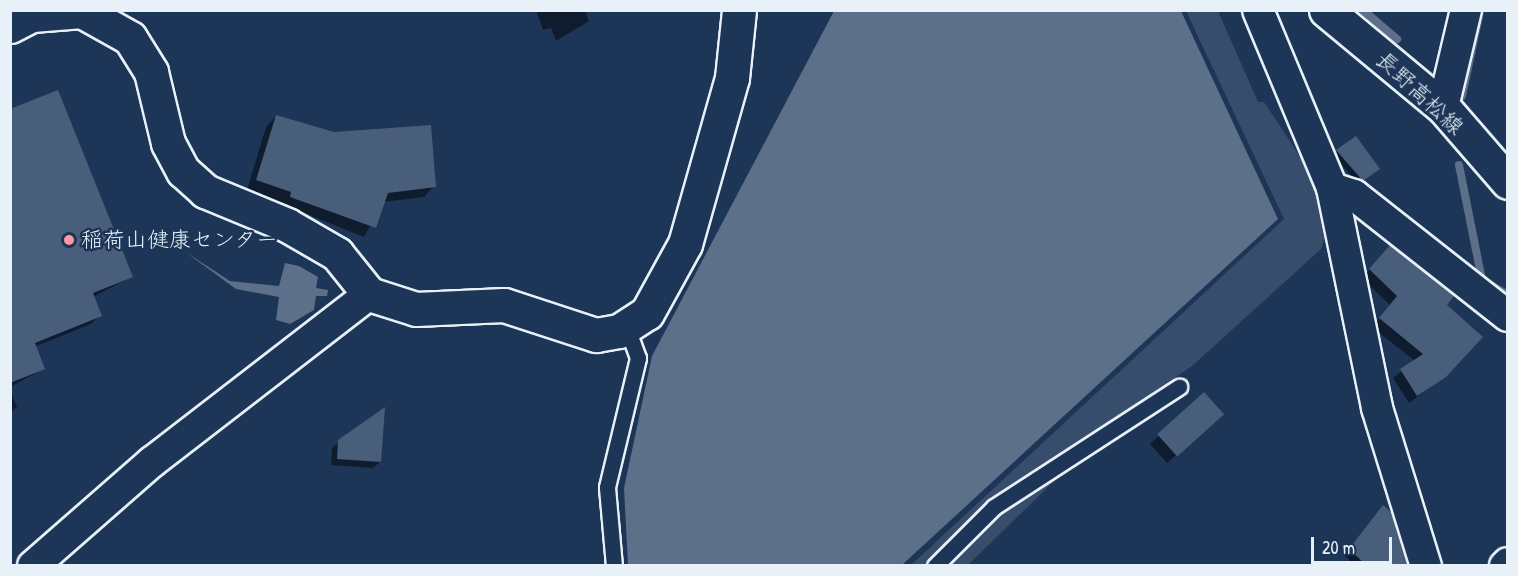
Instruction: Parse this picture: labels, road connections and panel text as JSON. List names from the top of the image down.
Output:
{
  "streets": {
    "main road": ["長野高松線"]
  },
  "places": ["稲荷山健康センター"],
  "scale_bar": "20 m"
}
